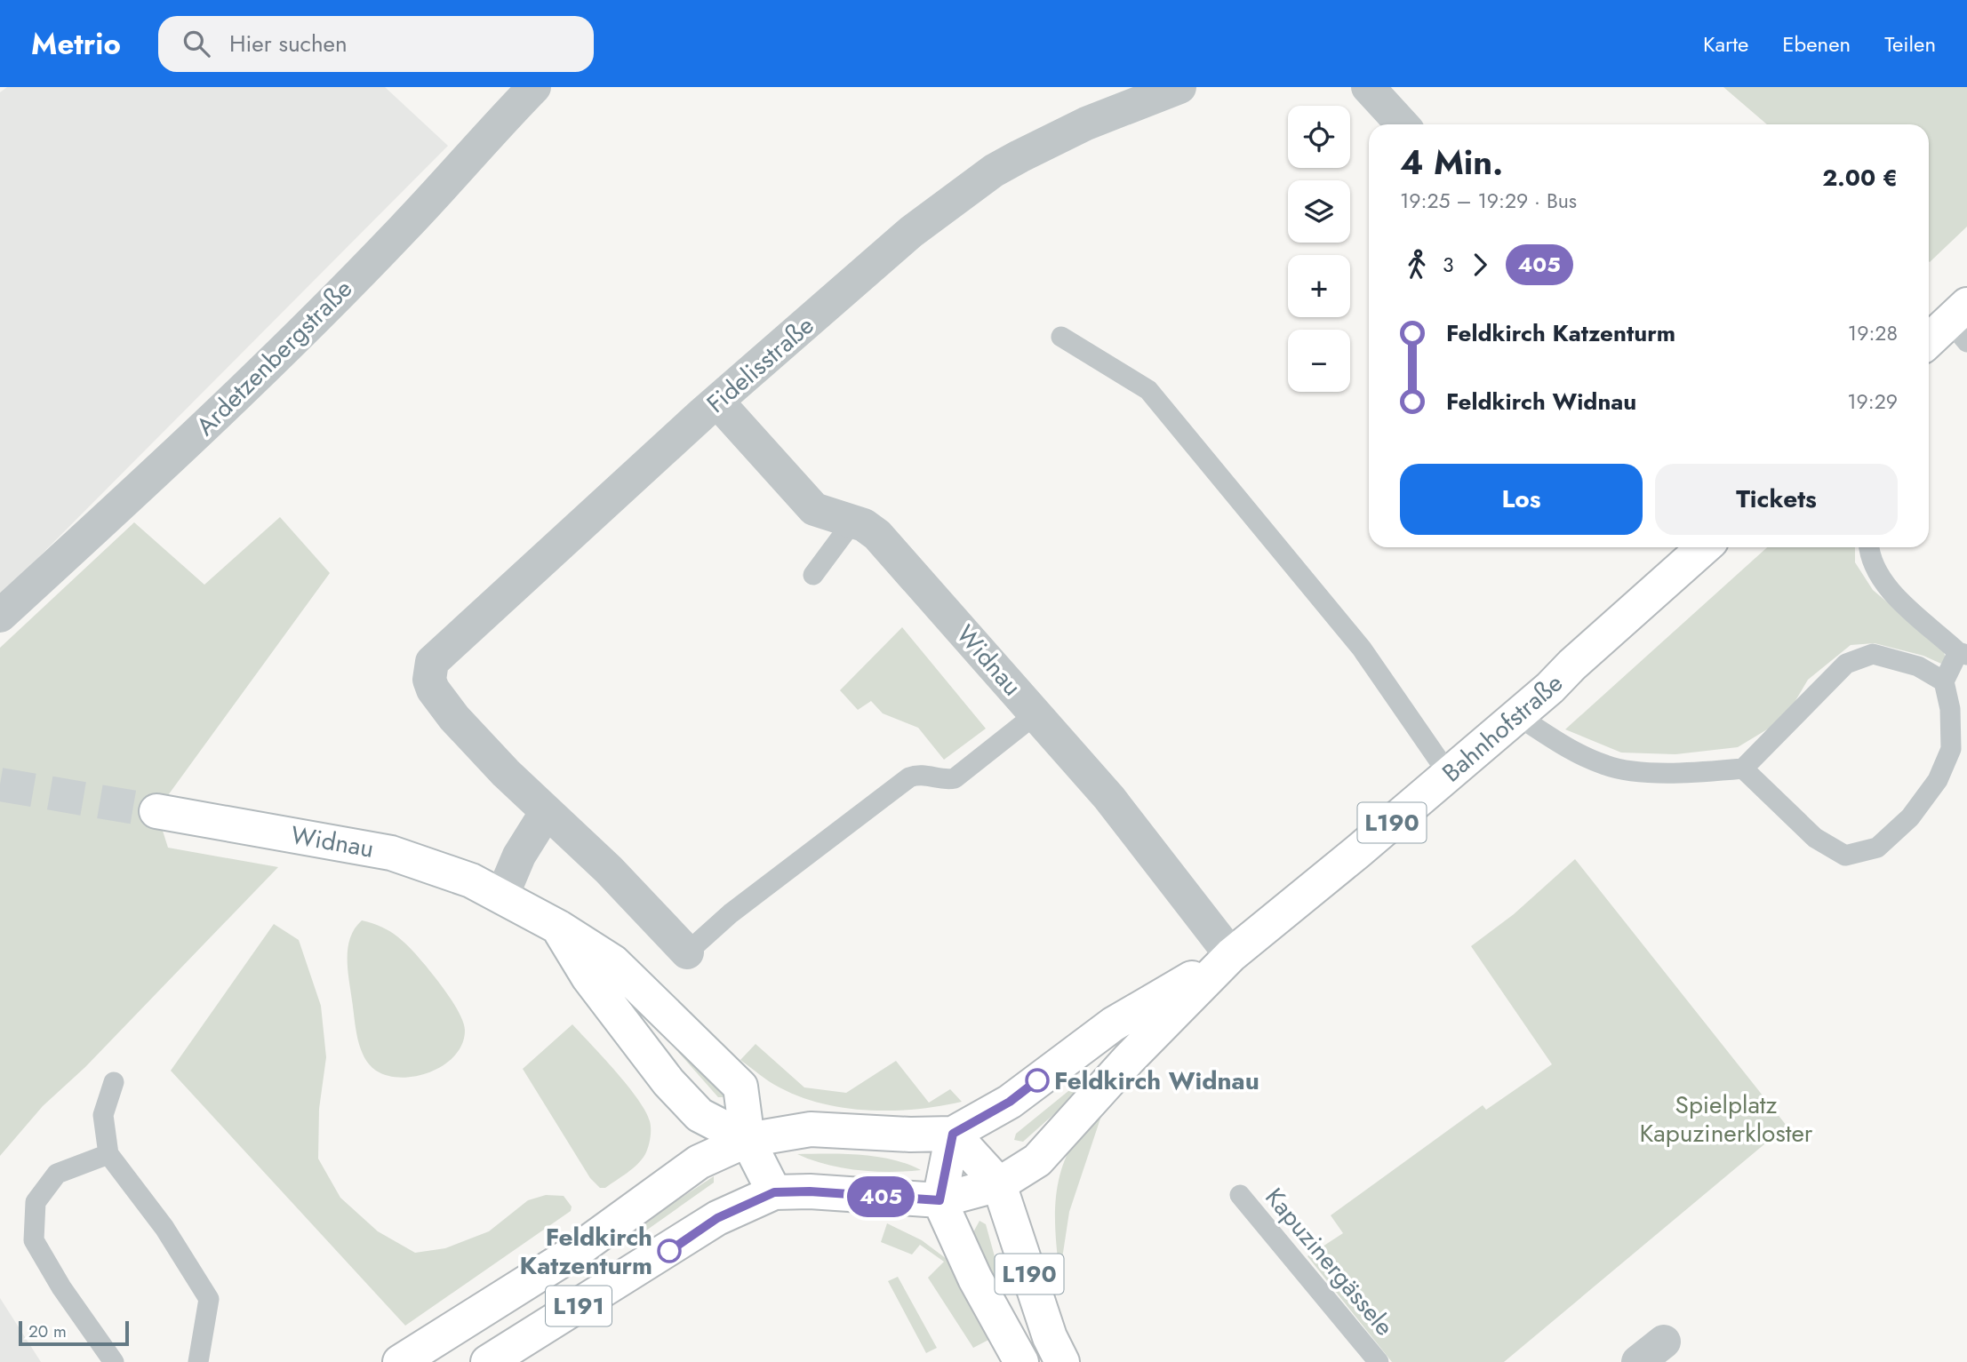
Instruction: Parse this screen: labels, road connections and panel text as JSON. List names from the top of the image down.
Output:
{
  "streets": {
    "main road": [
      "Widnau",
      "Bahnhofstraße",
      "L190",
      "L191"
    ],
    "street": ["Ardetzenbergstraße", "Fidelisstraße"],
    "lane": ["Kapuzinergässele"]
  },
  "crossings": [
    ["Fidelisstraße", "Widnau"],
    ["Widnau", "Bahnhofstraße"],
    ["Widnau", "L191"],
    ["Bahnhofstraße", "L190"],
    ["Bahnhofstraße", "L191"],
    ["L190", "L191"]
  ],
  "parks": ["Spielplatz Kapuzinerkloster"],
  "places": ["Feldkirch Widnau", "Feldkirch Katzenturm"],
  "lines": ["bus line 405"],
  "scale_bar": "20 m",
  "page": {
    "header": "Metrio",
    "search": "Hier suchen",
    "nav": ["Karte", "Ebenen", "Teilen"],
    "on_map": "405",
    "map_buttons": ["+", "−"],
    "heading": ["4 Min.", "19:25 – 19:29 · Bus", "2.00 €"],
    "legs": ["3", "405"],
    "list": [
      {
        "name": "Feldkirch Katzenturm",
        "value": "19:28"
      },
      {
        "name": "Feldkirch Widnau",
        "value": "19:29"
      }
    ],
    "buttons": ["Los", "Tickets"],
    "scale": "20 m"
  }
}
